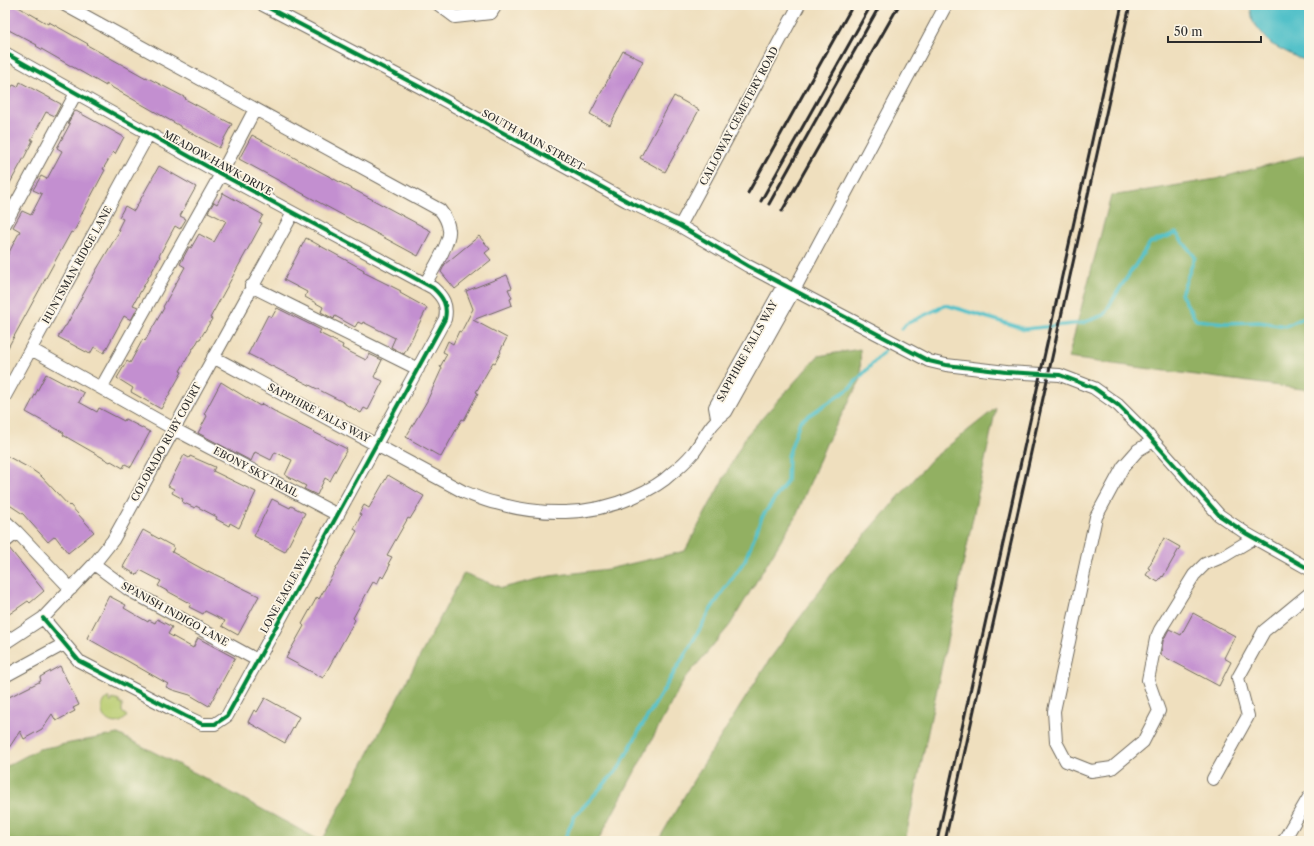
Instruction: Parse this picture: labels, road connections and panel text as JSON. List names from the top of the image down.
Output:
{
  "streets": {
    "street": [
      "CALLOWAY CEMETERY ROAD",
      "SOUTH MAIN STREET",
      "MEADOW HAWK DRIVE",
      "HUNTSMAN RIDGE LANE",
      "SAPPHIRE FALLS WAY",
      "COLORADO RUBY COURT",
      "EBONY SKY TRAIL",
      "LONE EAGLE WAY",
      "SPANISH INDIGO LANE"
    ]
  },
  "crossings": [
    ["CALLOWAY CEMETERY ROAD", "SOUTH MAIN STREET"],
    ["SOUTH MAIN STREET", "SAPPHIRE FALLS WAY"],
    ["MEADOW HAWK DRIVE", "HUNTSMAN RIDGE LANE"],
    ["MEADOW HAWK DRIVE", "COLORADO RUBY COURT"],
    ["MEADOW HAWK DRIVE", "LONE EAGLE WAY"],
    ["HUNTSMAN RIDGE LANE", "EBONY SKY TRAIL"],
    ["SAPPHIRE FALLS WAY", "COLORADO RUBY COURT"],
    ["SAPPHIRE FALLS WAY", "LONE EAGLE WAY"],
    ["COLORADO RUBY COURT", "EBONY SKY TRAIL"],
    ["COLORADO RUBY COURT", "LONE EAGLE WAY"],
    ["COLORADO RUBY COURT", "SPANISH INDIGO LANE"],
    ["EBONY SKY TRAIL", "LONE EAGLE WAY"],
    ["LONE EAGLE WAY", "SPANISH INDIGO LANE"]
  ],
  "scale_bar": "50 m"
}
